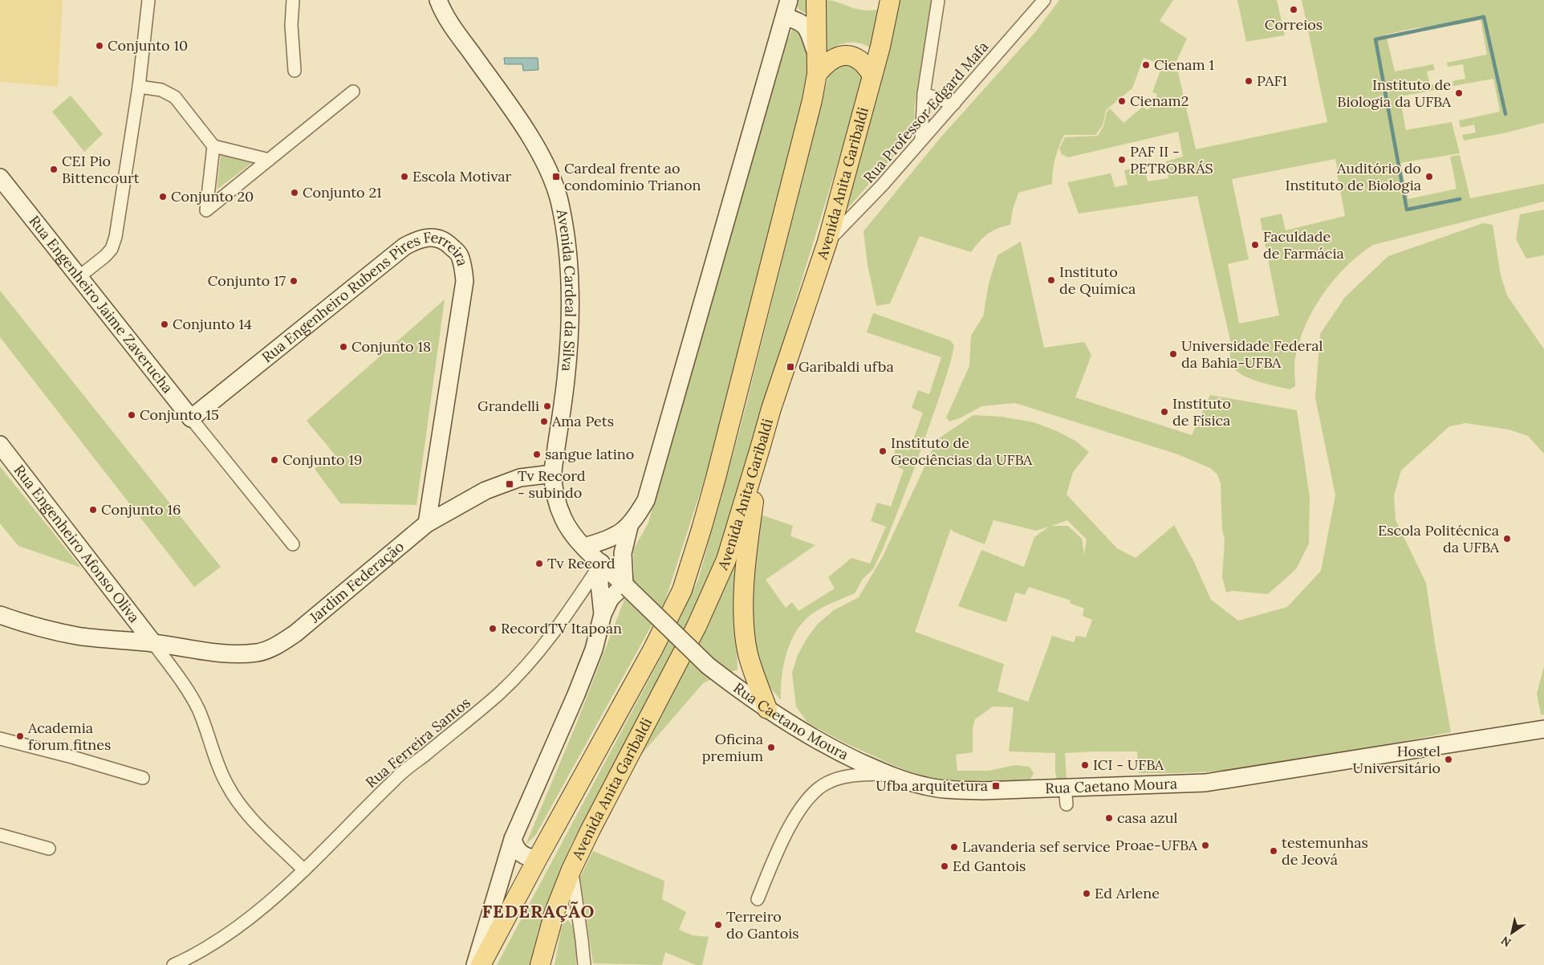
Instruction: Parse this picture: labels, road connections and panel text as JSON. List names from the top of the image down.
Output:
{
  "streets": {
    "main road": ["Avenida Anita Garibaldi"],
    "street": [
      "Rua Professor Edgard Mafa",
      "Avenida Cardeal da Silva",
      "Rua Engenheiro Jaime Zaverucha",
      "Rua Engenheiro Rubens Pires Ferreira",
      "Rua Engenheiro Afonso Oliva",
      "Jardim Federação",
      "Rua Caetano Moura",
      "Rua Ferreira Santos"
    ]
  },
  "crossings": [
    ["Rua Professor Edgard Mafa", "Avenida Anita Garibaldi"],
    ["Avenida Cardeal da Silva", "Jardim Federação"],
    ["Avenida Cardeal da Silva", "Rua Caetano Moura"],
    ["Avenida Cardeal da Silva", "Rua Ferreira Santos"],
    ["Rua Engenheiro Jaime Zaverucha", "Rua Engenheiro Rubens Pires Ferreira"],
    ["Rua Engenheiro Rubens Pires Ferreira", "Jardim Federação"],
    ["Rua Engenheiro Afonso Oliva", "Jardim Federação"]
  ],
  "districts": ["FEDERAÇÃO"],
  "places": {
    "other": [
      "Correios",
      "Conjunto 10",
      "Cienam 1",
      "PAF1",
      "Instituto de Biologia da UFBA",
      "Cienam2",
      "PAF II - PETROBRÁS",
      "CEI Pio Bittencourt",
      "Escola Motivar",
      "Auditório do Instituto de Biologia",
      "Conjunto 21",
      "Conjunto 20",
      "Faculdade de Farmácia",
      "Instituto de Química",
      "Conjunto 17",
      "Conjunto 14",
      "Conjunto 18",
      "Universidade Federal da Bahia-UFBA",
      "Grandelli",
      "Instituto de Física",
      "Conjunto 15",
      "Ama Pets",
      "Instituto de Geociências da UFBA",
      "sangue latino",
      "Conjunto 19",
      "Conjunto 16",
      "Escola Politécnica da UFBA",
      "Tv Record",
      "RecordTV Itapoan",
      "Academia forum fitnes",
      "Oficina premium",
      "Hostel Universitário",
      "ICI - UFBA",
      "casa azul",
      "Proae-UFBA",
      "Lavanderia sef service",
      "testemunhas de Jeová",
      "Ed Gantois",
      "Ed Arlene",
      "Terreiro do Gantois"
    ],
    "transit": [
      "Cardeal frente ao condomínio Trianon",
      "Garibaldi ufba",
      "Tv Record - subindo",
      "Ufba arquitetura"
    ]
  },
  "north": "bottom left"
}
